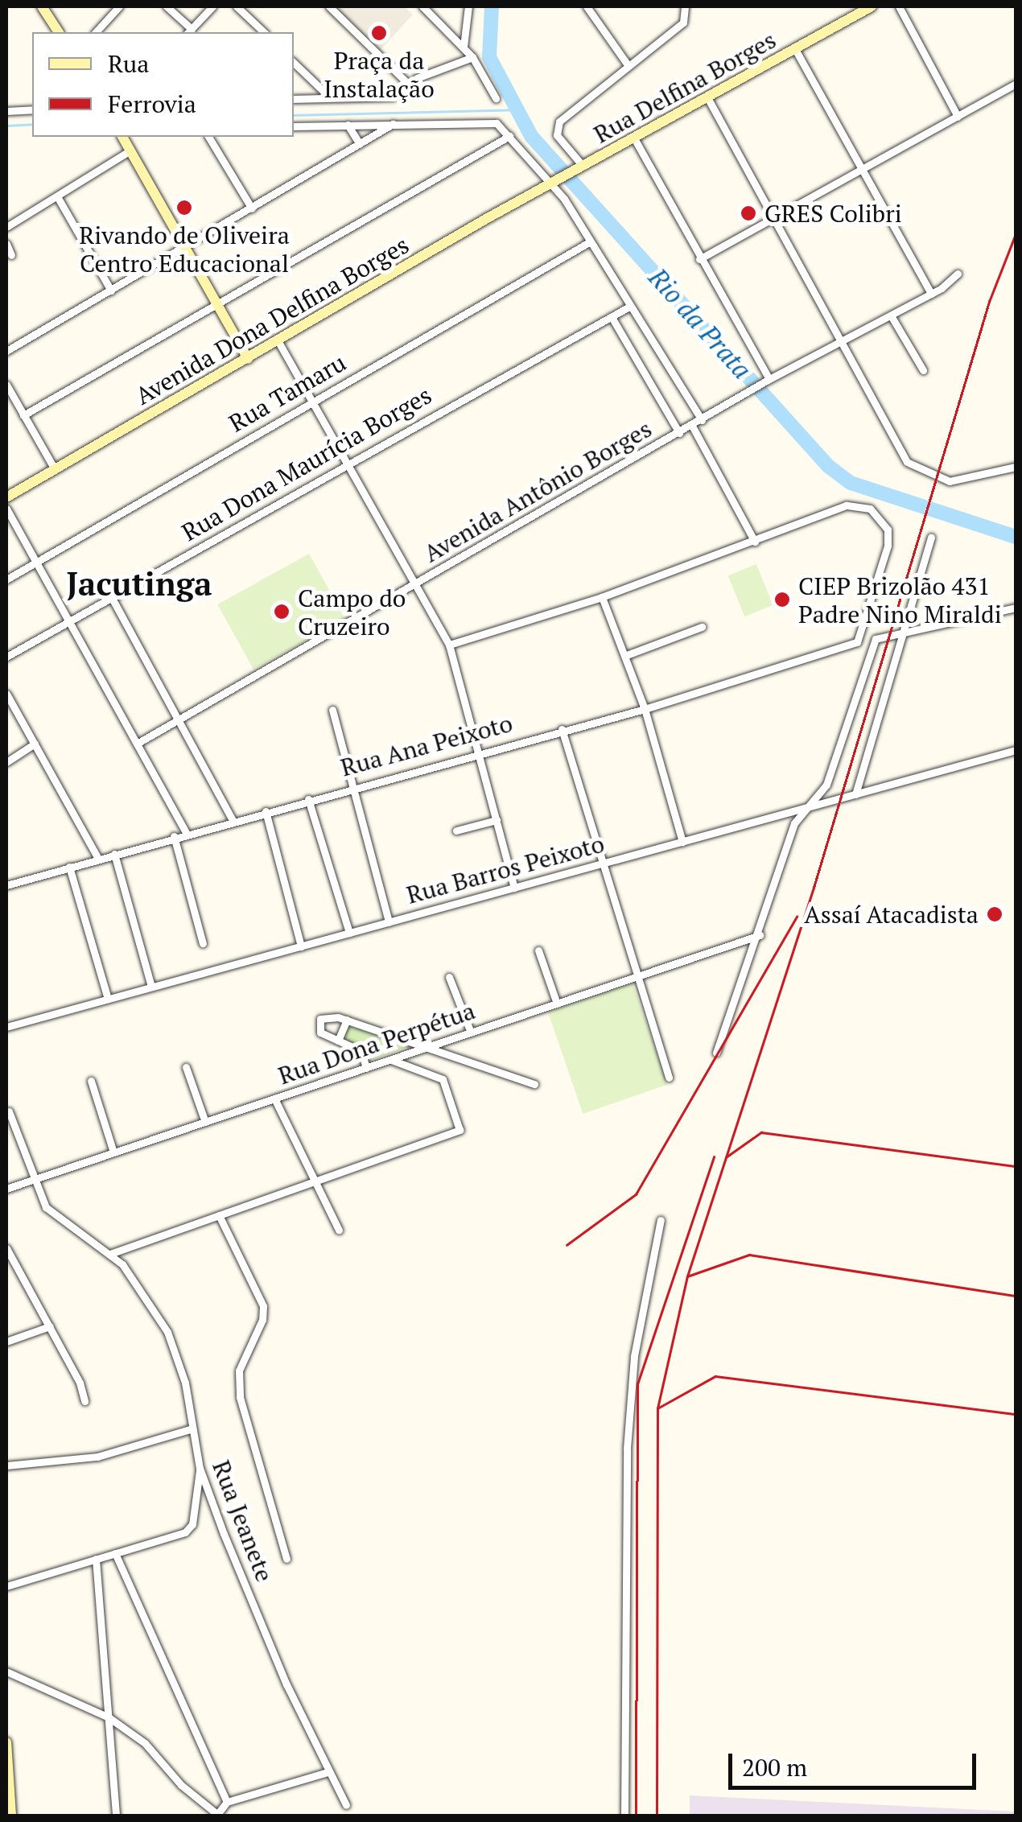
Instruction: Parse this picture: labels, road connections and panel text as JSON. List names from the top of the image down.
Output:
{
  "streets": {
    "street": [
      "Rua Delfina Borges",
      "Avenida Dona Delfina Borges",
      "Rua Tamaru",
      "Rua Dona Maurícia Borges",
      "Avenida Antônio Borges",
      "Rua Ana Peixoto",
      "Rua Barros Peixoto",
      "Rua Dona Perpétua",
      "Rua Jeanete"
    ]
  },
  "crossings": [
    ["Rua Delfina Borges", "Avenida Dona Delfina Borges"],
    ["Rua Dona Perpétua", "Rua Jeanete"]
  ],
  "districts": ["Jacutinga"],
  "water": ["Rio da Prata"],
  "places": [
    "Praça da Instalação",
    "Rivando de Oliveira Centro Educacional",
    "GRES Colibri",
    "CIEP Brizolão 431 Padre Nino Miraldi",
    "Campo do Cruzeiro",
    "Assaí Atacadista"
  ],
  "legend": ["Rua", "Ferrovia"],
  "scale_bar": "200 m"
}
